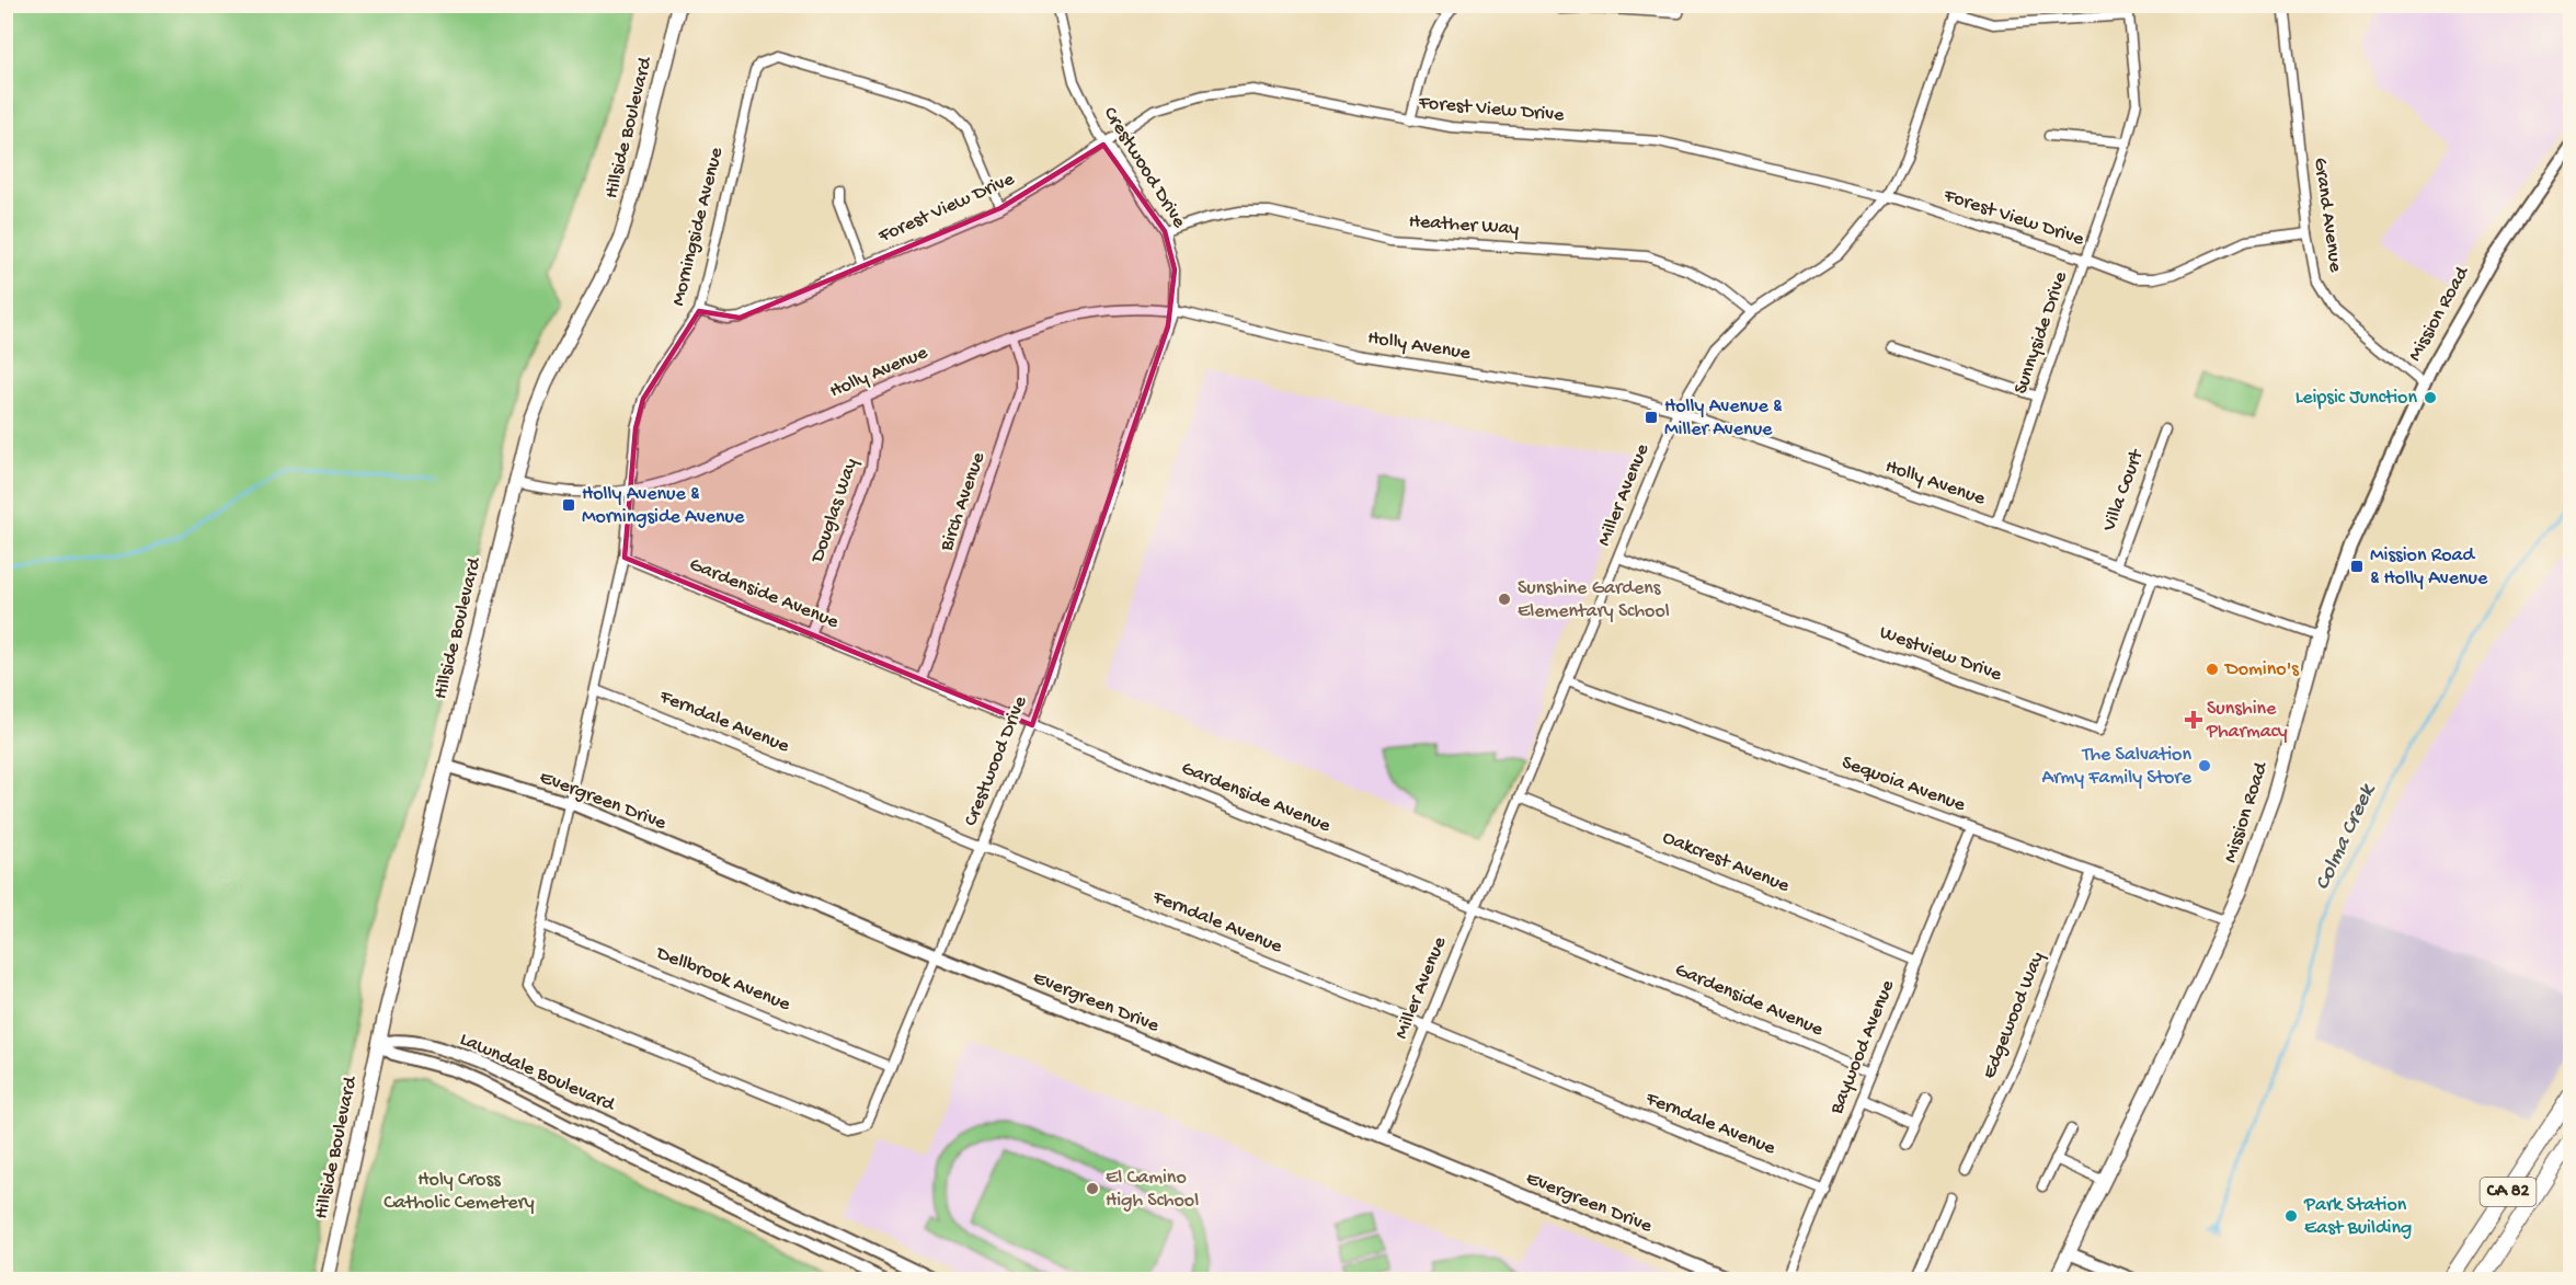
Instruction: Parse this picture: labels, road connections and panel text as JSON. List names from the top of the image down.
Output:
{
  "streets": {
    "main road": ["Hillside Boulevard", "Mission Road", "CA 82"],
    "street": [
      "Forest View Drive",
      "Crestwood Drive",
      "Grand Avenue",
      "Heather Way",
      "Morningside Avenue",
      "Sunnyside Drive",
      "Holly Avenue",
      "Villa Court",
      "Miller Avenue",
      "Birch Avenue",
      "Douglas Way",
      "Gardenside Avenue",
      "Westview Drive",
      "Ferndale Avenue",
      "Sequoia Avenue",
      "Evergreen Drive",
      "Oakcrest Avenue",
      "Dellbrook Avenue",
      "Edgewood Way",
      "Baywood Avenue",
      "Lawndale Boulevard"
    ]
  },
  "crossings": [
    ["Forest View Drive", "Crestwood Drive"],
    ["Forest View Drive", "Grand Avenue"],
    ["Forest View Drive", "Morningside Avenue"],
    ["Forest View Drive", "Sunnyside Drive"],
    ["Forest View Drive", "Miller Avenue"],
    ["Hillside Boulevard", "Holly Avenue"],
    ["Hillside Boulevard", "Evergreen Drive"],
    ["Hillside Boulevard", "Lawndale Boulevard"],
    ["Crestwood Drive", "Heather Way"],
    ["Crestwood Drive", "Morningside Avenue"],
    ["Crestwood Drive", "Holly Avenue"],
    ["Crestwood Drive", "Gardenside Avenue"],
    ["Crestwood Drive", "Ferndale Avenue"],
    ["Crestwood Drive", "Evergreen Drive"],
    ["Crestwood Drive", "Dellbrook Avenue"],
    ["Grand Avenue", "Mission Road"],
    ["Heather Way", "Miller Avenue"],
    ["Morningside Avenue", "Holly Avenue"],
    ["Morningside Avenue", "Gardenside Avenue"],
    ["Morningside Avenue", "Ferndale Avenue"],
    ["Morningside Avenue", "Evergreen Drive"],
    ["Morningside Avenue", "Dellbrook Avenue"],
    ["Mission Road", "Holly Avenue"],
    ["Mission Road", "Sequoia Avenue"],
    ["Sunnyside Drive", "Holly Avenue"],
    ["Sunnyside Drive", "Miller Avenue"],
    ["Holly Avenue", "Villa Court"],
    ["Holly Avenue", "Miller Avenue"],
    ["Holly Avenue", "Birch Avenue"],
    ["Holly Avenue", "Douglas Way"],
    ["Holly Avenue", "Westview Drive"],
    ["Miller Avenue", "Gardenside Avenue"],
    ["Miller Avenue", "Westview Drive"],
    ["Miller Avenue", "Ferndale Avenue"],
    ["Miller Avenue", "Sequoia Avenue"],
    ["Miller Avenue", "Evergreen Drive"],
    ["Miller Avenue", "Oakcrest Avenue"],
    ["Birch Avenue", "Gardenside Avenue"],
    ["Douglas Way", "Gardenside Avenue"],
    ["Gardenside Avenue", "Baywood Avenue"],
    ["Ferndale Avenue", "Baywood Avenue"],
    ["Sequoia Avenue", "Edgewood Way"],
    ["Sequoia Avenue", "Baywood Avenue"],
    ["Oakcrest Avenue", "Baywood Avenue"]
  ],
  "water": ["Colma Creek"],
  "parks": ["Holy Cross Catholic Cemetery"],
  "places": {
    "other": [
      "Leipsic Junction",
      "Sunshine Gardens Elementary School",
      "Domino's",
      "The Salvation Army Family Store",
      "El Camino High School",
      "Park Station East Building"
    ],
    "transit": ["Holly Avenue & Miller Avenue", "Holly Avenue & Morningside Avenue", "Mission Road & Holly Avenue"],
    "health": ["Sunshine Pharmacy"]
  }
}
